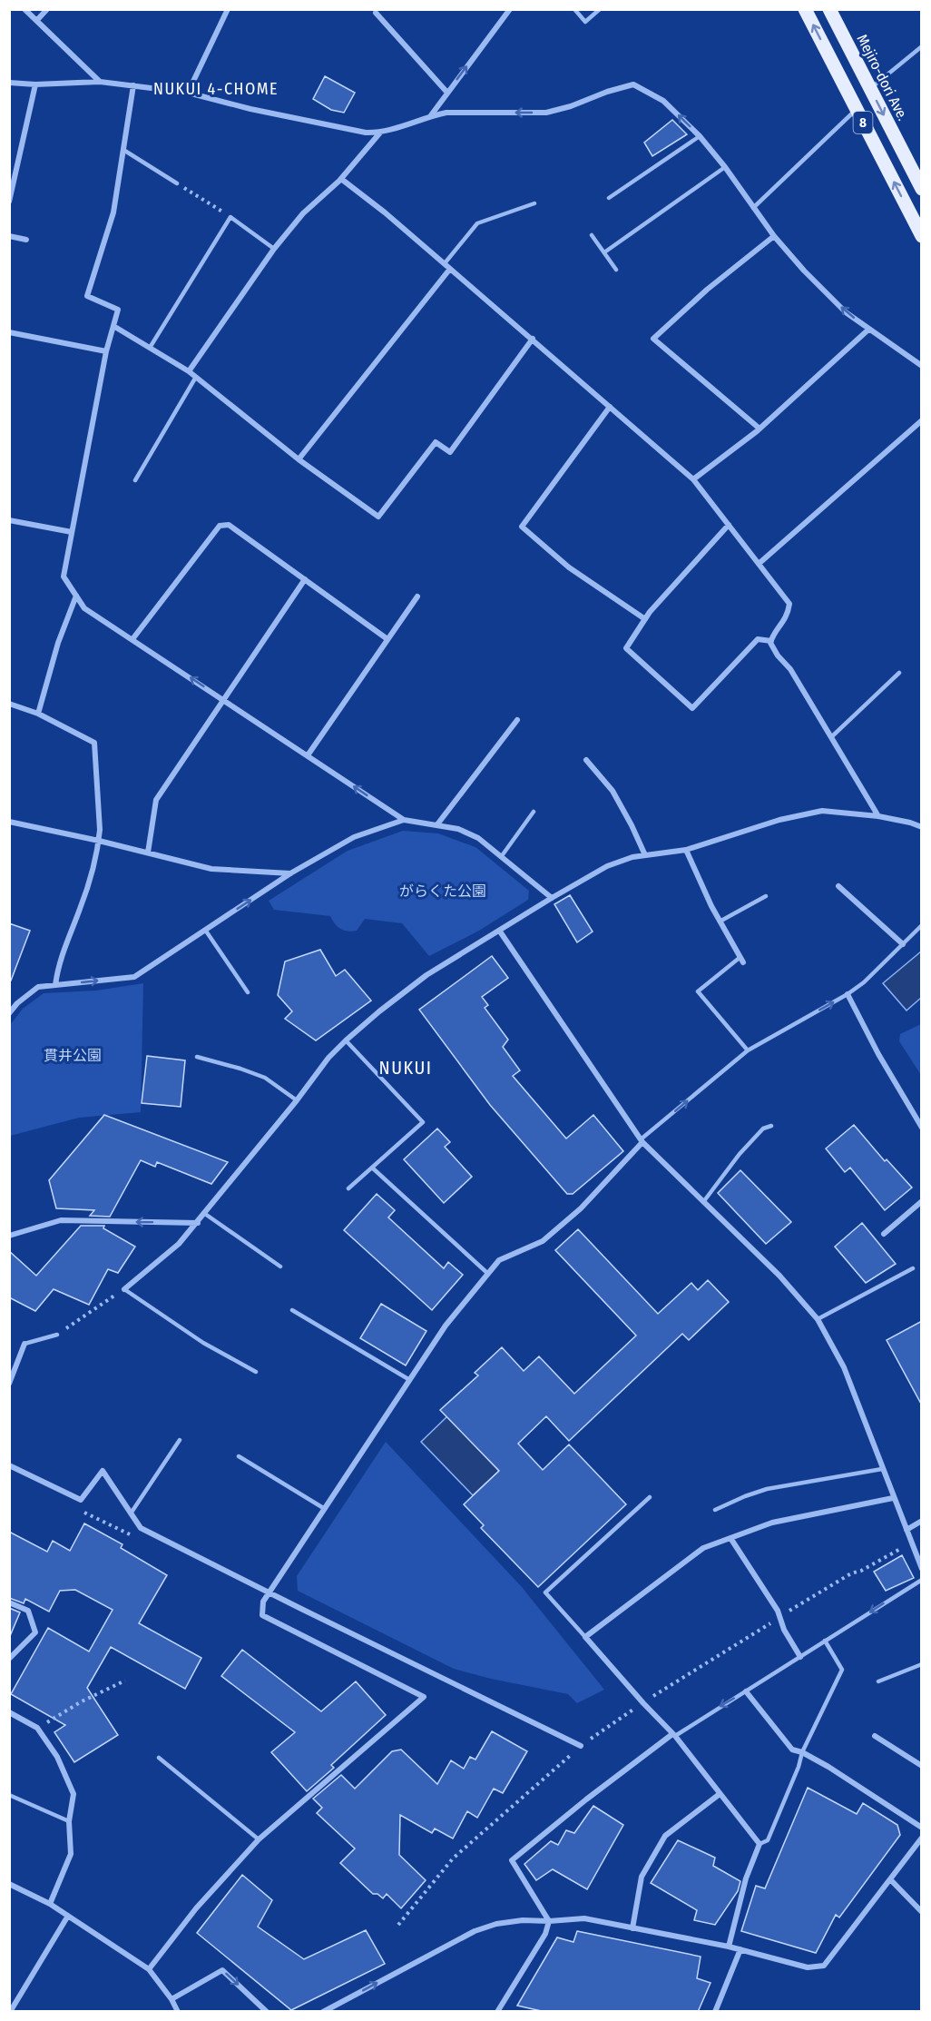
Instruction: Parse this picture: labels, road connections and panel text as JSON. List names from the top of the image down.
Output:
{
  "streets": {
    "main road": ["Mejiro-dori Ave.", "8"]
  },
  "districts": ["NUKUI 4-CHOME", "NUKUI"],
  "parks": ["がらくた公園", "貫井公園"]
}
